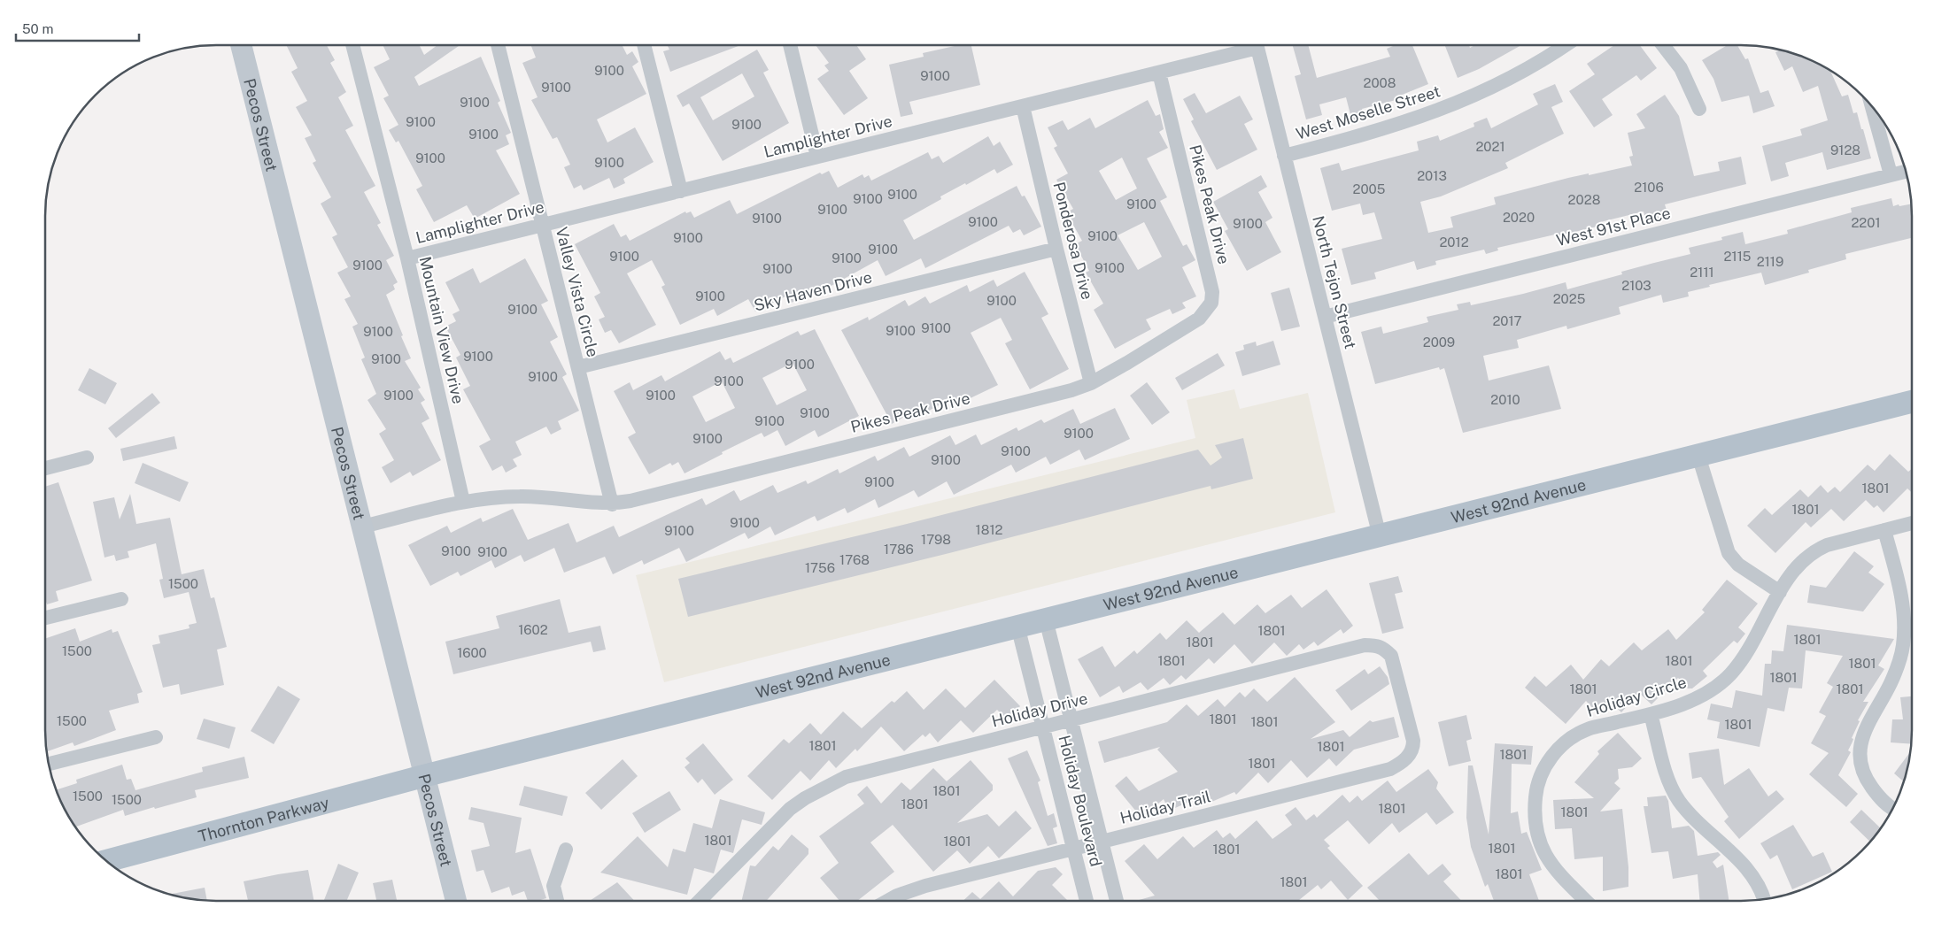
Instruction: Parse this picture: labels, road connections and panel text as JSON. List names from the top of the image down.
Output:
{
  "streets": {
    "main road": ["Pecos Street", "West 92nd Avenue", "Thornton Parkway"],
    "street": [
      "West Moselle Street",
      "Lamplighter Drive",
      "Pikes Peak Drive",
      "West 91st Place",
      "Ponderosa Drive",
      "North Tejon Street",
      "Sky Haven Drive",
      "Valley Vista Circle",
      "Mountain View Drive",
      "Holiday Circle",
      "Holiday Drive",
      "Holiday Boulevard",
      "Holiday Trail"
    ]
  },
  "crossings": [
    ["West Moselle Street", "North Tejon Street"],
    ["Pecos Street", "Pikes Peak Drive"],
    ["Pecos Street", "West 92nd Avenue"],
    ["Pecos Street", "Thornton Parkway"],
    ["Lamplighter Drive", "Pikes Peak Drive"],
    ["Lamplighter Drive", "Ponderosa Drive"],
    ["Lamplighter Drive", "Valley Vista Circle"],
    ["Lamplighter Drive", "Mountain View Drive"],
    ["Pikes Peak Drive", "Ponderosa Drive"],
    ["Pikes Peak Drive", "Valley Vista Circle"],
    ["Pikes Peak Drive", "Mountain View Drive"],
    ["West 91st Place", "North Tejon Street"],
    ["Ponderosa Drive", "Sky Haven Drive"],
    ["North Tejon Street", "West 92nd Avenue"],
    ["Sky Haven Drive", "Valley Vista Circle"],
    ["West 92nd Avenue", "Holiday Boulevard"],
    ["West 92nd Avenue", "Thornton Parkway"],
    ["Holiday Drive", "Holiday Boulevard"],
    ["Holiday Drive", "Holiday Trail"],
    ["Holiday Boulevard", "Holiday Trail"]
  ],
  "house_numbers": [
    "9100",
    "9100",
    "2008",
    "9100",
    "9100",
    "9100",
    "9100",
    "9100",
    "2021",
    "9128",
    "9100",
    "9100",
    "2013",
    "2106",
    "2005",
    "9100",
    "9100",
    "2028",
    "9100",
    "9100",
    "2020",
    "9100",
    "9100",
    "2201",
    "9100",
    "9100",
    "9100",
    "2012",
    "9100",
    "9100",
    "2115",
    "9100",
    "2119",
    "9100",
    "9100",
    "9100",
    "2111",
    "2103",
    "9100",
    "2025",
    "9100",
    "9100",
    "2017",
    "9100",
    "9100",
    "9100",
    "2009",
    "9100",
    "9100",
    "9100",
    "9100",
    "9100",
    "9100",
    "9100",
    "2010",
    "9100",
    "9100",
    "9100",
    "9100",
    "9100",
    "9100",
    "9100",
    "1801",
    "1801",
    "9100",
    "1812",
    "9100",
    "1798",
    "1786",
    "9100",
    "9100",
    "1768",
    "1756",
    "1500",
    "1602",
    "1801",
    "1801",
    "1801",
    "1500",
    "1600",
    "1801",
    "1801",
    "1801",
    "1801",
    "1801",
    "1801",
    "1801",
    "1500",
    "1801",
    "1801",
    "1801",
    "1801",
    "1801",
    "1801",
    "1801",
    "1500",
    "1500",
    "1801",
    "1801",
    "1801",
    "1801",
    "1801",
    "1801",
    "1801",
    "1801",
    "1801"
  ],
  "scale_bar": "50 m"
}
